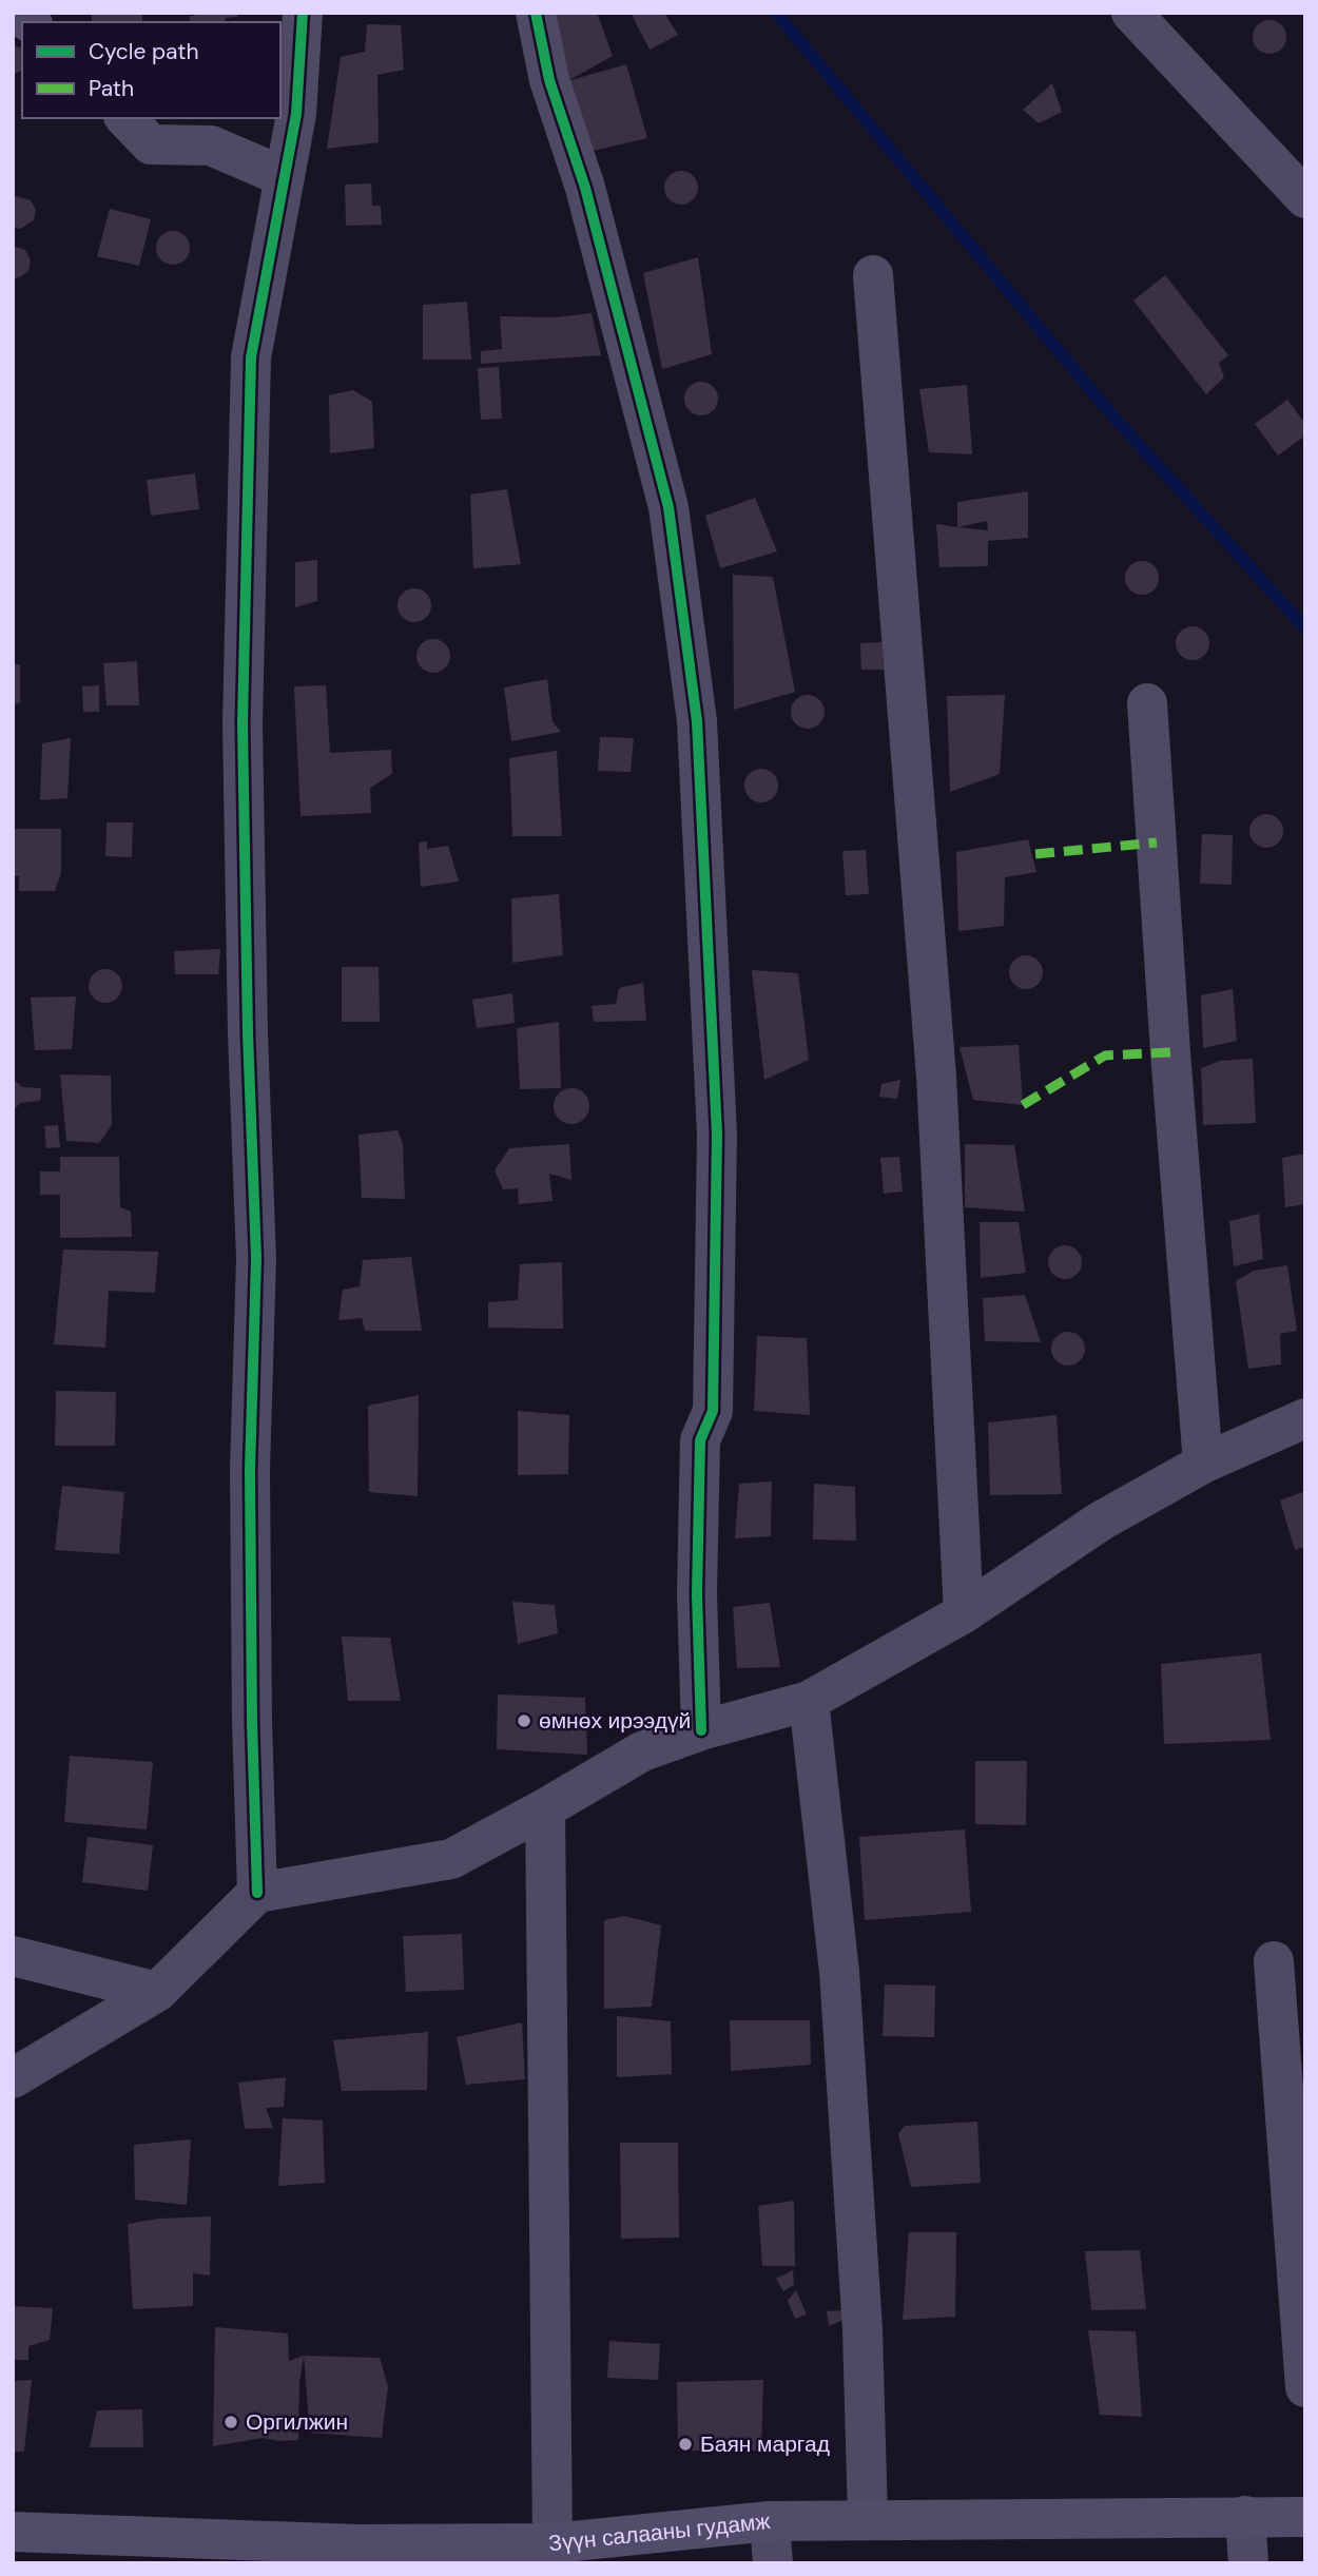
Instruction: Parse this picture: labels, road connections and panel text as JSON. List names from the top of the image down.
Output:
{
  "streets": {
    "main road": ["Зүүн салааны гудамж"]
  },
  "places": ["өмнөх ирээдүй", "Оргилжин", "Баян маргад"],
  "legend": ["Cycle path", "Path"]
}
